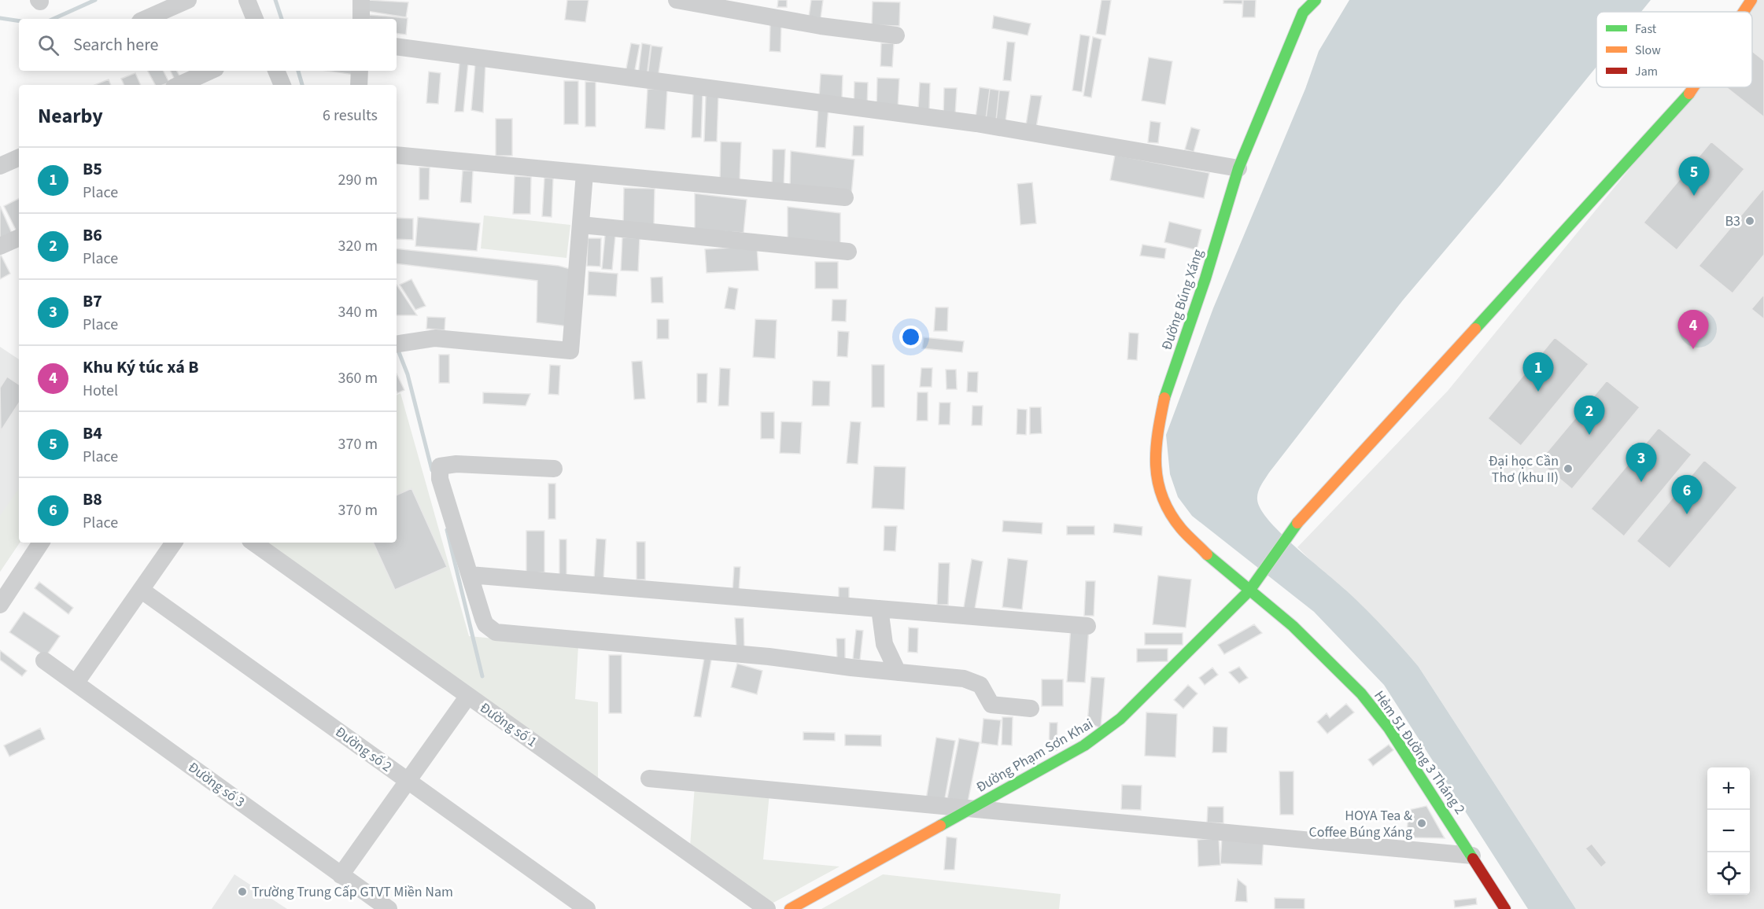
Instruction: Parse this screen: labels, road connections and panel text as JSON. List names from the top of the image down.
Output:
{
  "streets": {
    "street": [
      "Đường Búng Xáng",
      "Đường số 1",
      "Đường số 2",
      "Hẻm 51 Đường 3 Tháng 2",
      "Đường Phạm Sơn Khai",
      "Đường số 3"
    ]
  },
  "crossings": [
    ["Đường Búng Xáng", "Hẻm 51 Đường 3 Tháng 2"],
    ["Đường Búng Xáng", "Đường Phạm Sơn Khai"],
    ["Hẻm 51 Đường 3 Tháng 2", "Đường Phạm Sơn Khai"]
  ],
  "places": [
    "B3",
    "Đại học Cần Thơ (khu II)",
    "HOYA Tea & Coffee Búng Xáng",
    "Trường Trung Cấp GTVT Miền Nam"
  ],
  "legend": ["Fast", "Slow", "Jam"],
  "page": {
    "search": "Search here",
    "heading": ["Nearby", "6 results"],
    "list": [
      {
        "mark": "1",
        "name": "B5",
        "note": "Place",
        "value": "290 m"
      },
      {
        "mark": "2",
        "name": "B6",
        "note": "Place",
        "value": "320 m"
      },
      {
        "mark": "3",
        "name": "B7",
        "note": "Place",
        "value": "340 m"
      },
      {
        "mark": "4",
        "name": "Khu Ký túc xá B",
        "note": "Hotel",
        "value": "360 m"
      },
      {
        "mark": "5",
        "name": "B4",
        "note": "Place",
        "value": "370 m"
      },
      {
        "mark": "6",
        "name": "B8",
        "note": "Place",
        "value": "370 m"
      }
    ],
    "pins": [
      "5",
      "4",
      "1",
      "2",
      "3",
      "6"
    ],
    "map_buttons": ["+", "−"]
  }
}
